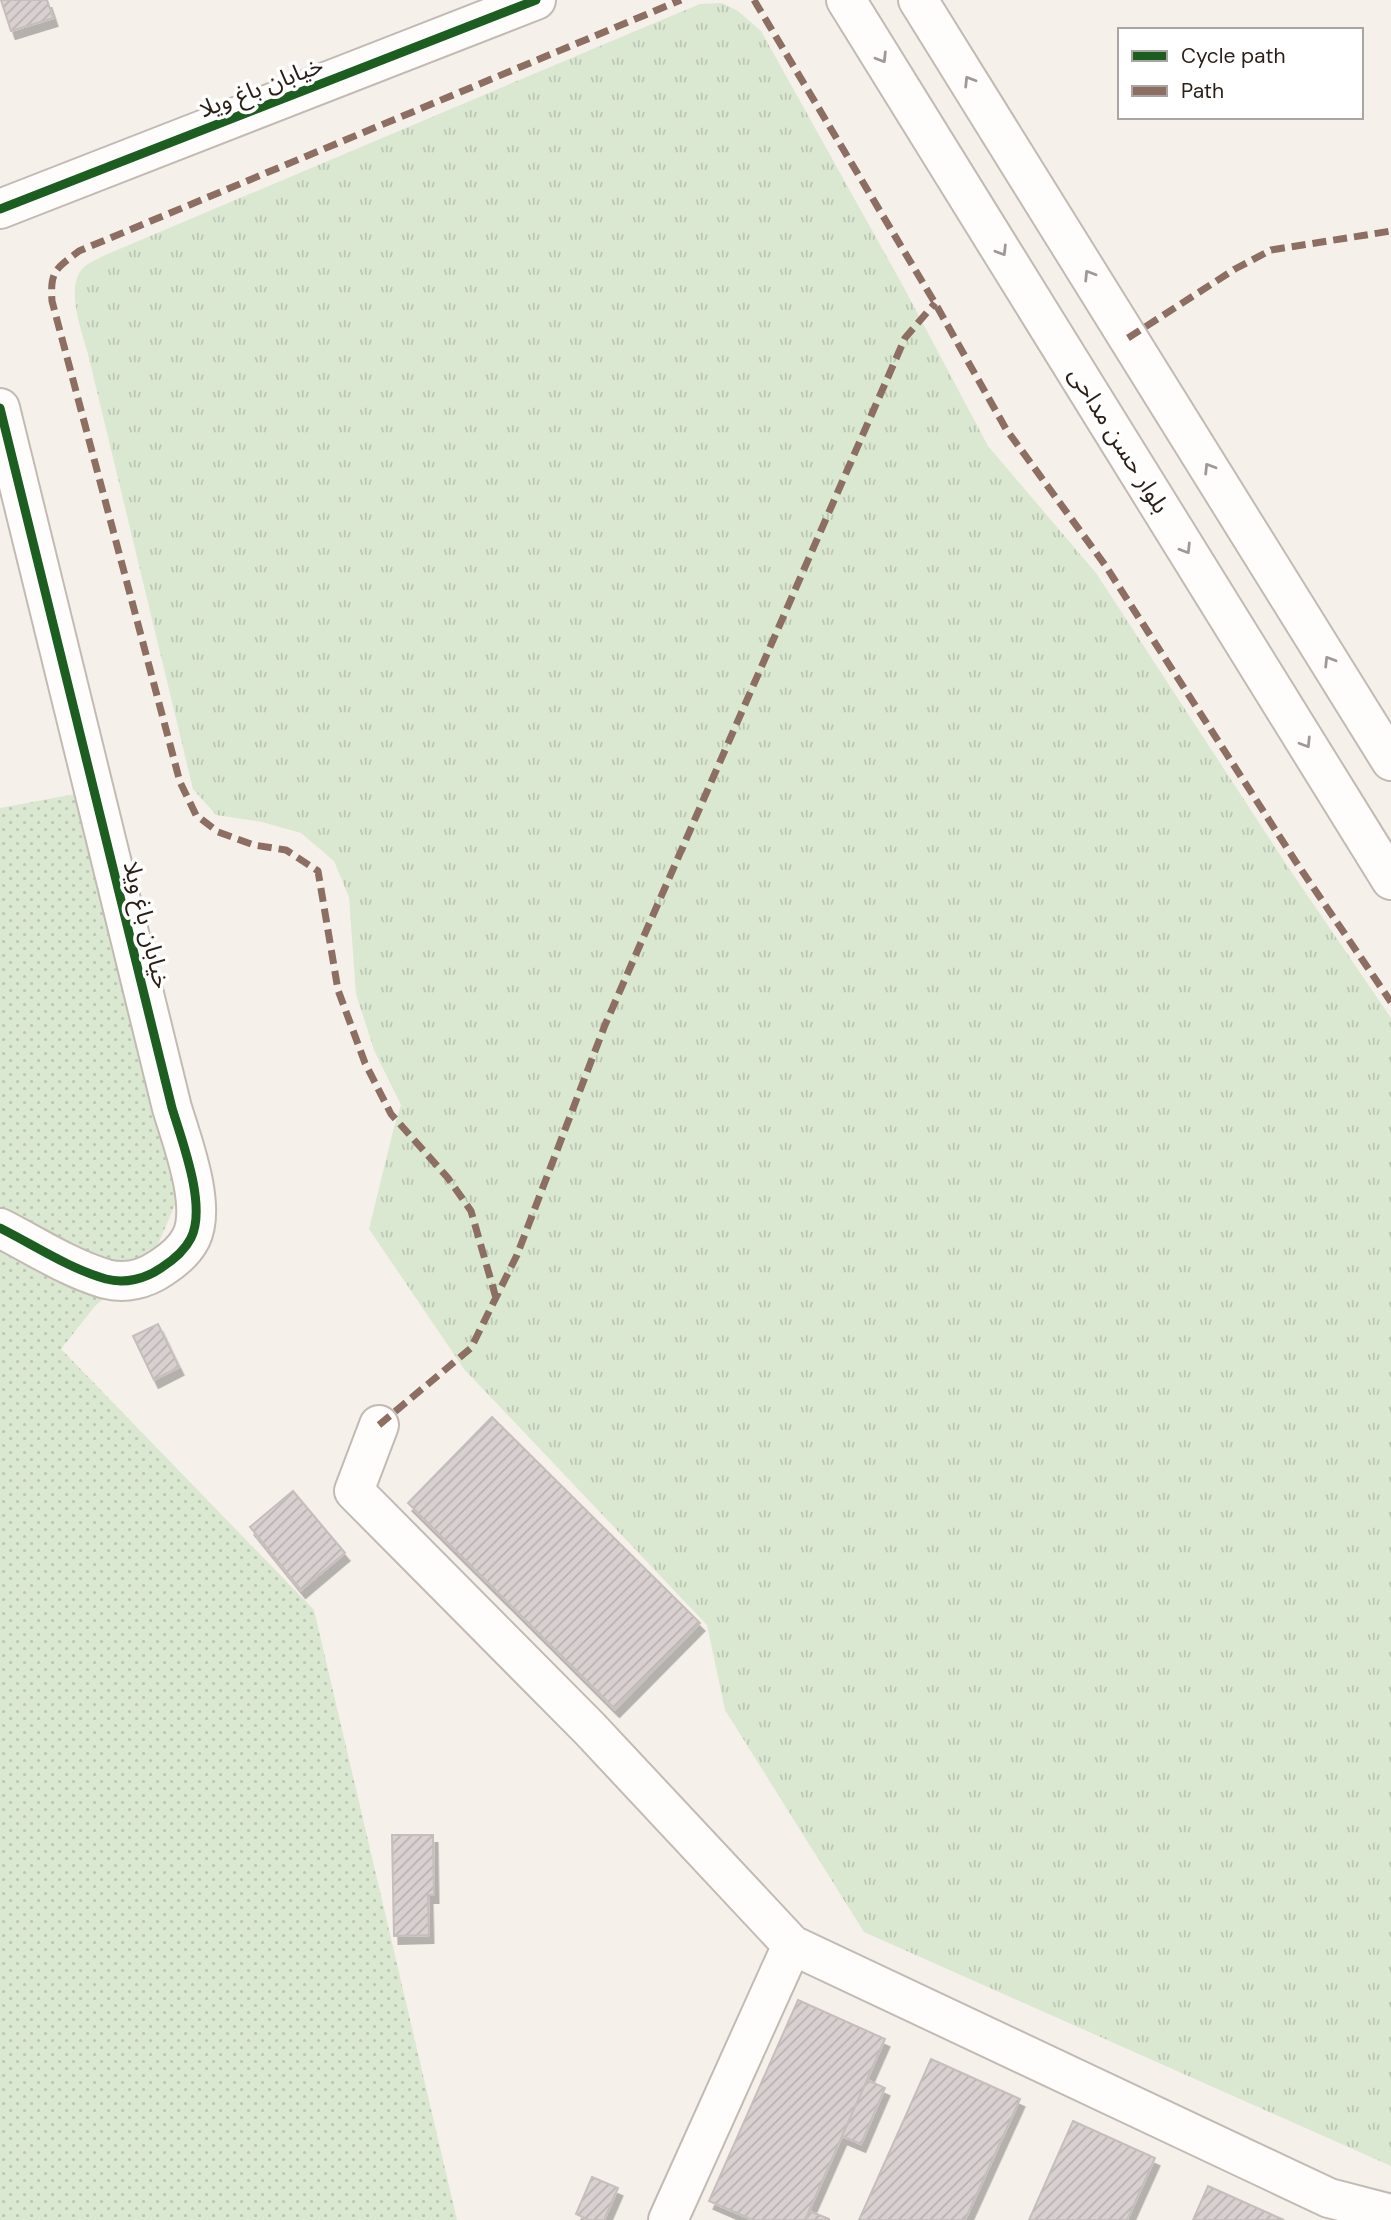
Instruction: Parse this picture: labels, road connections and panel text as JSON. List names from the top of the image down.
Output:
{
  "streets": {
    "main road": ["خیابان باغ ویلا", "بلوار حسن مداحی"]
  },
  "legend": ["Cycle path", "Path"]
}
